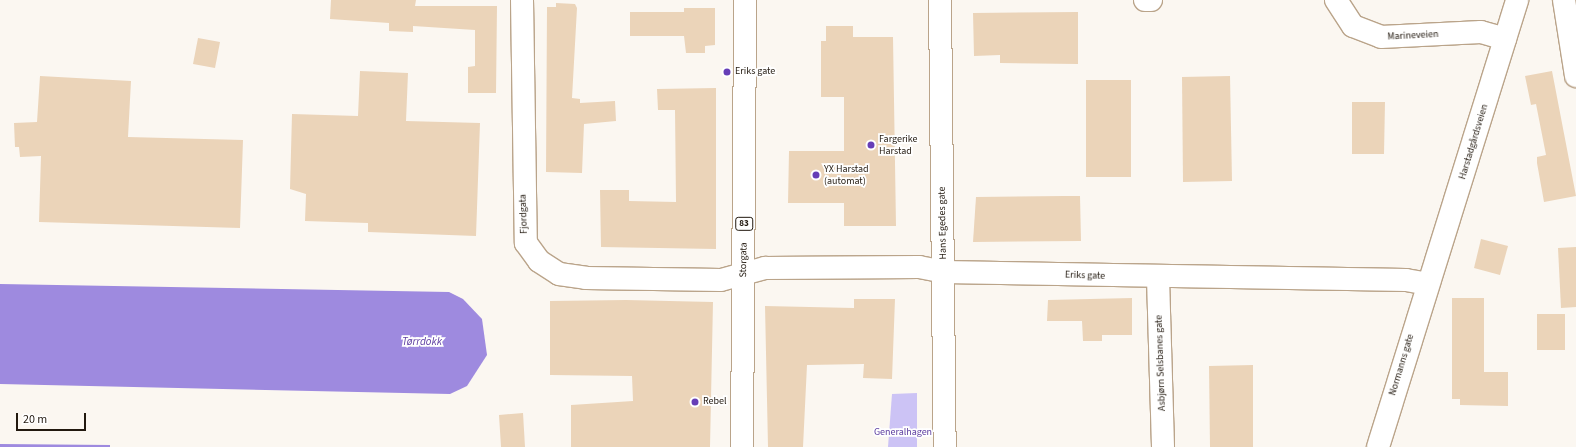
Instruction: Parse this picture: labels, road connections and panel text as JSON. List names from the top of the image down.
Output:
{
  "streets": {
    "main road": [
      "Marineveien",
      "Harstadgårdsveien",
      "Fjordgata",
      "Hans Egedes gate",
      "83",
      "Storgata",
      "Eriks gate",
      "Asbjørn Selsbanes gate",
      "Normanns gate"
    ]
  },
  "crossings": [
    ["Marineveien", "Harstadgårdsveien"],
    ["Harstadgårdsveien", "Eriks gate"],
    ["Harstadgårdsveien", "Normanns gate"],
    ["Fjordgata", "Storgata"],
    ["Fjordgata", "Eriks gate"],
    ["Hans Egedes gate", "Eriks gate"],
    ["Storgata", "Eriks gate"],
    ["Eriks gate", "Asbjørn Selsbanes gate"],
    ["Eriks gate", "Normanns gate"]
  ],
  "water": ["Tørrdokk"],
  "parks": ["Generalhagen"],
  "places": [
    "Eriks gate",
    "Fargerike Harstad",
    "YX Harstad (automat)",
    "Rebel"
  ],
  "scale_bar": "20 m"
}
